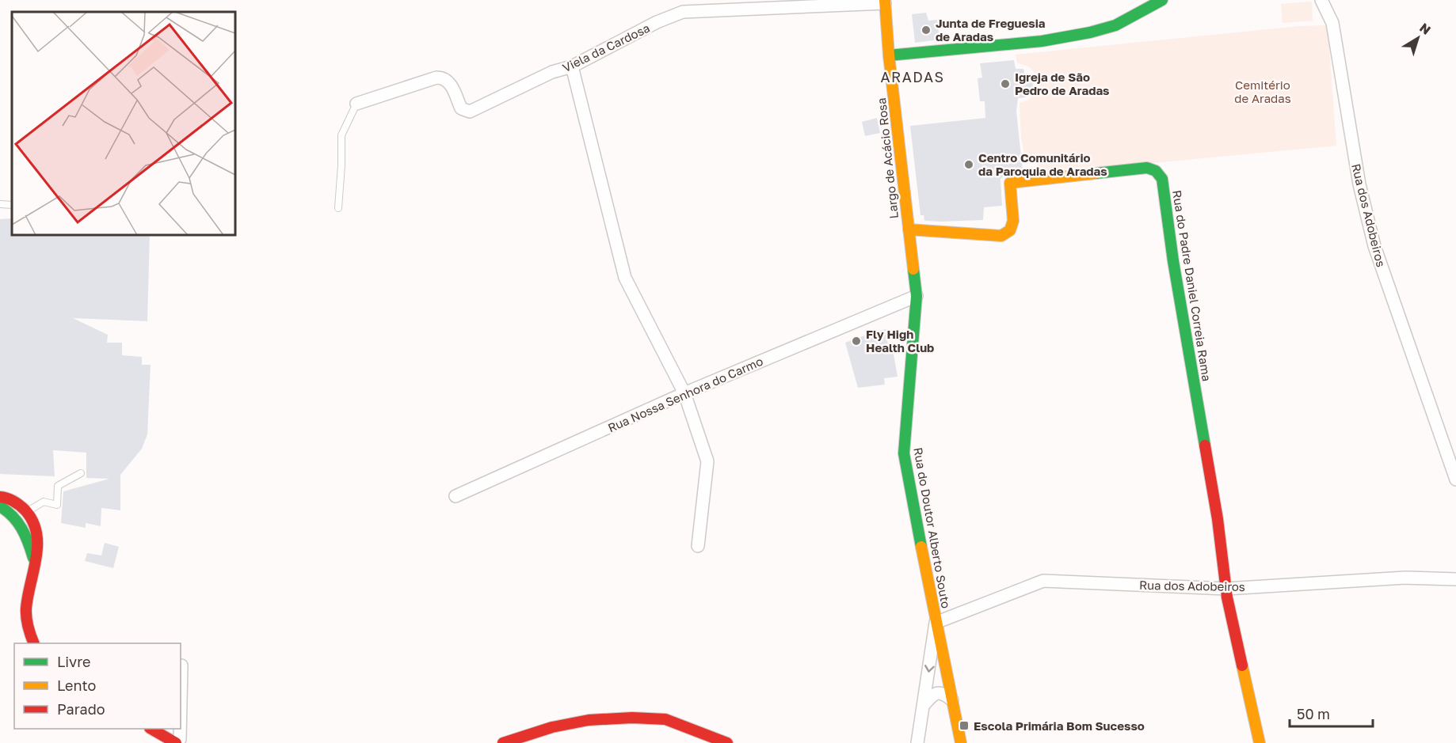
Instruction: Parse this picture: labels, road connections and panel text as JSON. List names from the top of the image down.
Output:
{
  "streets": {
    "street": [
      "Viela da Cardosa",
      "Largo de Acácio Rosa",
      "Rua dos Adobeiros",
      "Rua do Padre Daniel Correia Rama",
      "Rua Nossa Senhora do Carmo",
      "Rua do Doutor Alberto Souto"
    ]
  },
  "crossings": [
    ["Viela da Cardosa", "Largo de Acácio Rosa"],
    ["Largo de Acácio Rosa", "Rua do Padre Daniel Correia Rama"],
    ["Largo de Acácio Rosa", "Rua do Doutor Alberto Souto"],
    ["Rua dos Adobeiros", "Rua do Padre Daniel Correia Rama"],
    ["Rua dos Adobeiros", "Rua do Doutor Alberto Souto"],
    ["Rua do Padre Daniel Correia Rama", "Rua do Doutor Alberto Souto"],
    ["Rua Nossa Senhora do Carmo", "Rua do Doutor Alberto Souto"]
  ],
  "districts": ["ARADAS"],
  "parks": ["Cemitério de Aradas"],
  "places": {
    "other": [
      "Junta de Freguesia de Aradas",
      "Igreja de São Pedro de Aradas",
      "Centro Comunitário da Paroquia de Aradas",
      "Fly High Health Club"
    ],
    "transit": ["Escola Primária Bom Sucesso"]
  },
  "legend": ["Livre", "Lento", "Parado"],
  "scale_bar": "50 m",
  "north": "top right"
}
